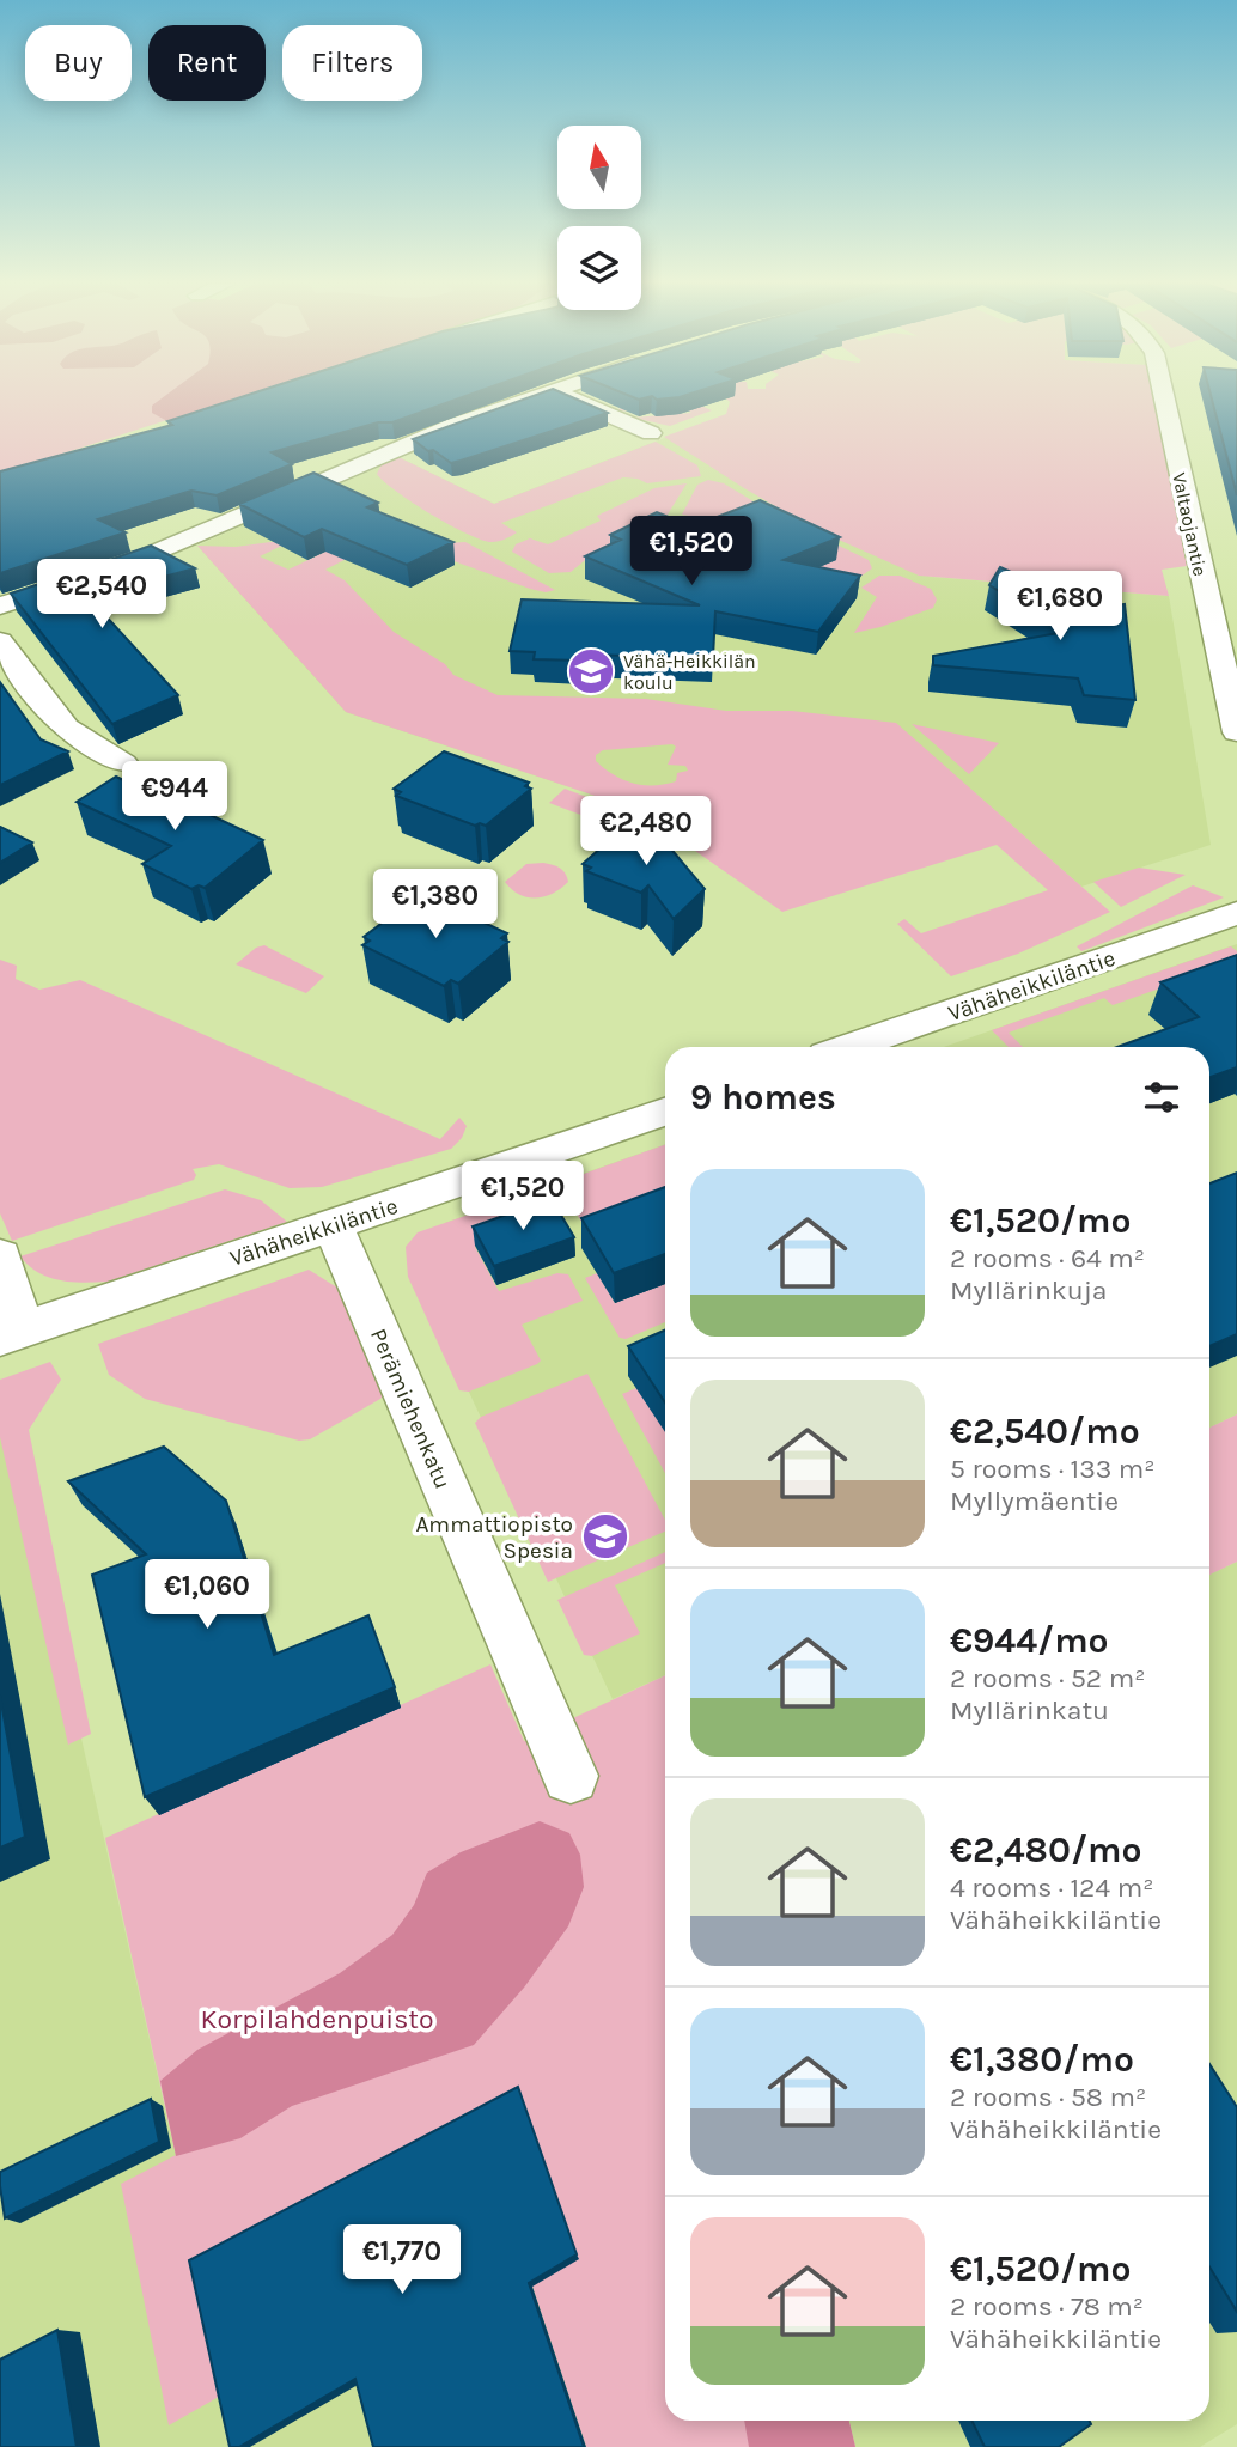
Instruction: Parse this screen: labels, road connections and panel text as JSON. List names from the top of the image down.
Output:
{
  "streets": {
    "street": ["Valtaojantie", "Vähäheikkiläntie", "Perämiehenkatu"]
  },
  "crossings": [
    ["Vähäheikkiläntie", "Perämiehenkatu"]
  ],
  "parks": ["Korpilahdenpuisto"],
  "places": {
    "school or university": ["Vähä-Heikkilän koulu", "Ammattiopisto Spesia"]
  },
  "north": "top",
  "page": {
    "chip": ["Buy", "Rent", "Filters"],
    "price": [
      "€1,520",
      "€2,540",
      "€1,680",
      "€944",
      "€2,480",
      "€1,380",
      "€1,520",
      "€1,060",
      "€1,770"
    ],
    "heading": "9 homes",
    "list": [
      {
        "name": "€1,520/mo",
        "note": "2 rooms · 64 m² · Myllärinkuja"
      },
      {
        "name": "€2,540/mo",
        "note": "5 rooms · 133 m² · Myllymäentie"
      },
      {
        "name": "€944/mo",
        "note": "2 rooms · 52 m² · Myllärinkatu"
      },
      {
        "name": "€2,480/mo",
        "note": "4 rooms · 124 m² · Vähäheikkiläntie"
      },
      {
        "name": "€1,380/mo",
        "note": "2 rooms · 58 m² · Vähäheikkiläntie"
      },
      {
        "name": "€1,520/mo",
        "note": "2 rooms · 78 m² · Vähäheikkiläntie"
      }
    ]
  }
}
